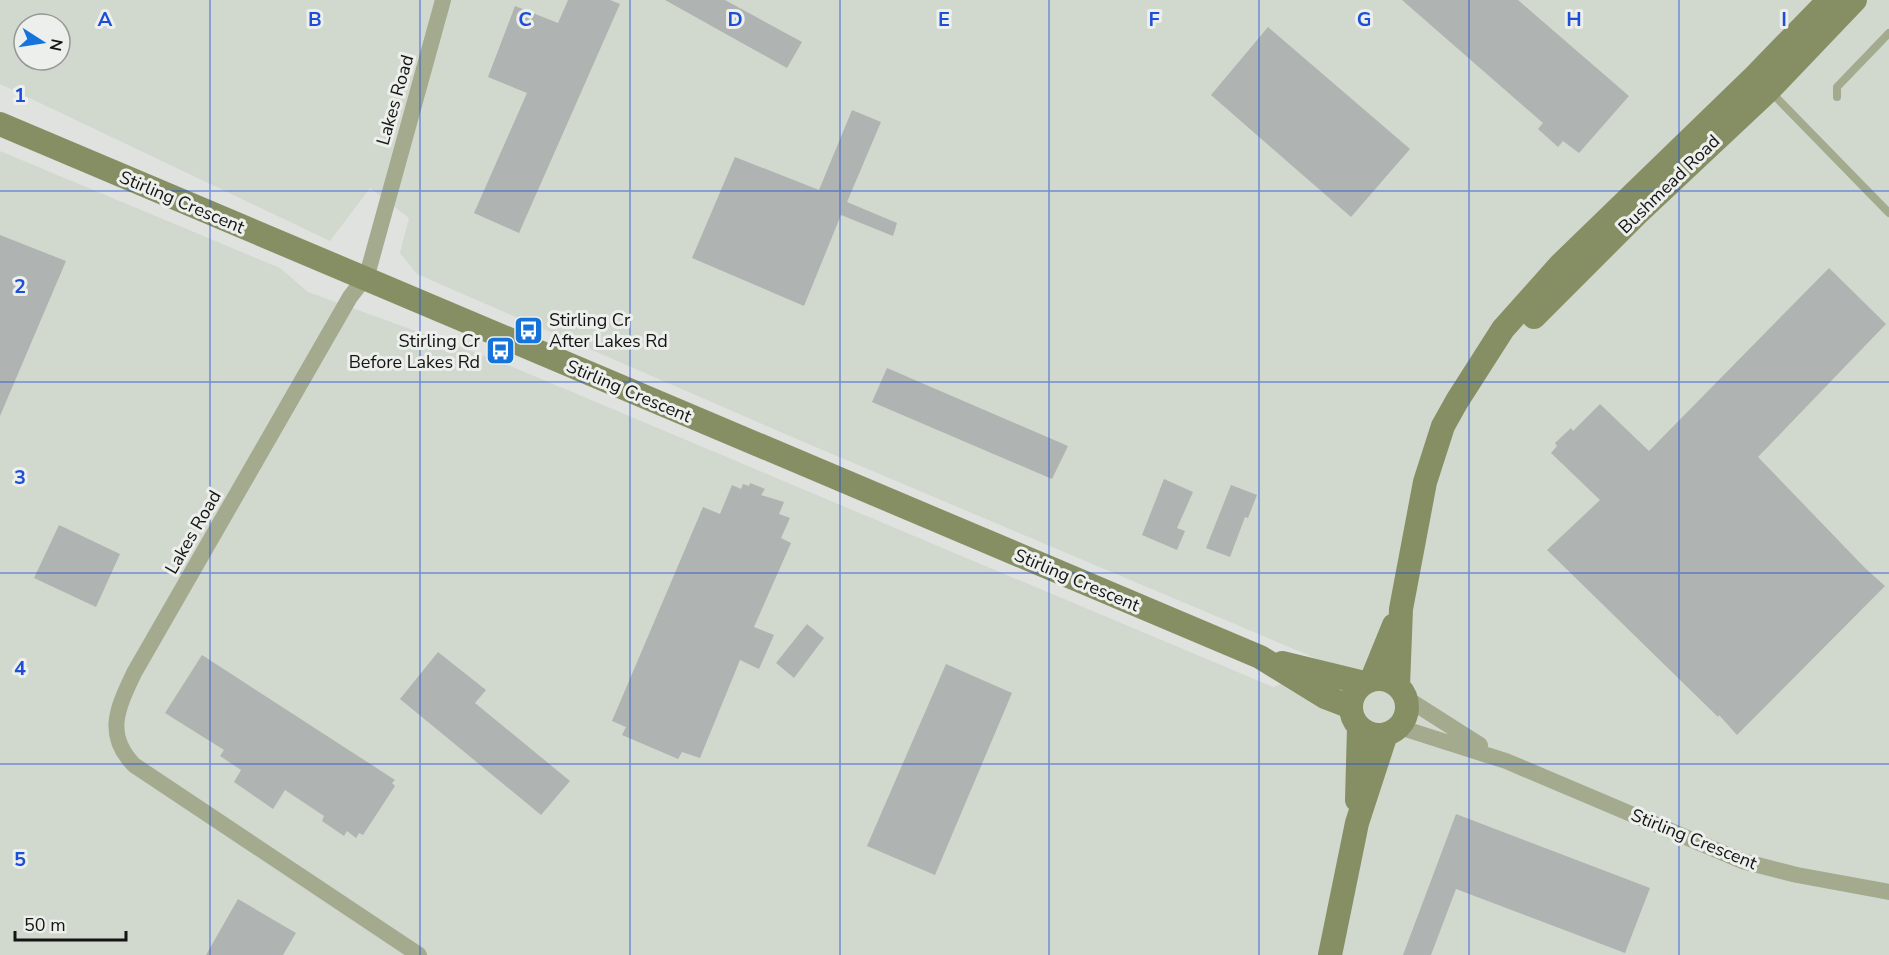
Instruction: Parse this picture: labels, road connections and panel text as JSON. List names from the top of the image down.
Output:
{
  "streets": {
    "main road": ["Bushmead Road", "Stirling Crescent"],
    "street": ["Lakes Road"]
  },
  "crossings": [
    ["Lakes Road", "Stirling Crescent"],
    ["Bushmead Road", "Stirling Crescent"]
  ],
  "places": {
    "bus stop": ["Stirling Cr After Lakes Rd", "Stirling Cr Before Lakes Rd"]
  },
  "scale_bar": "50 m",
  "north": "right",
  "grid": {
    "columns": [
      "A",
      "B",
      "C",
      "D",
      "E",
      "F",
      "G",
      "H",
      "I"
    ],
    "rows": [
      "1",
      "2",
      "3",
      "4",
      "5"
    ]
  }
}
